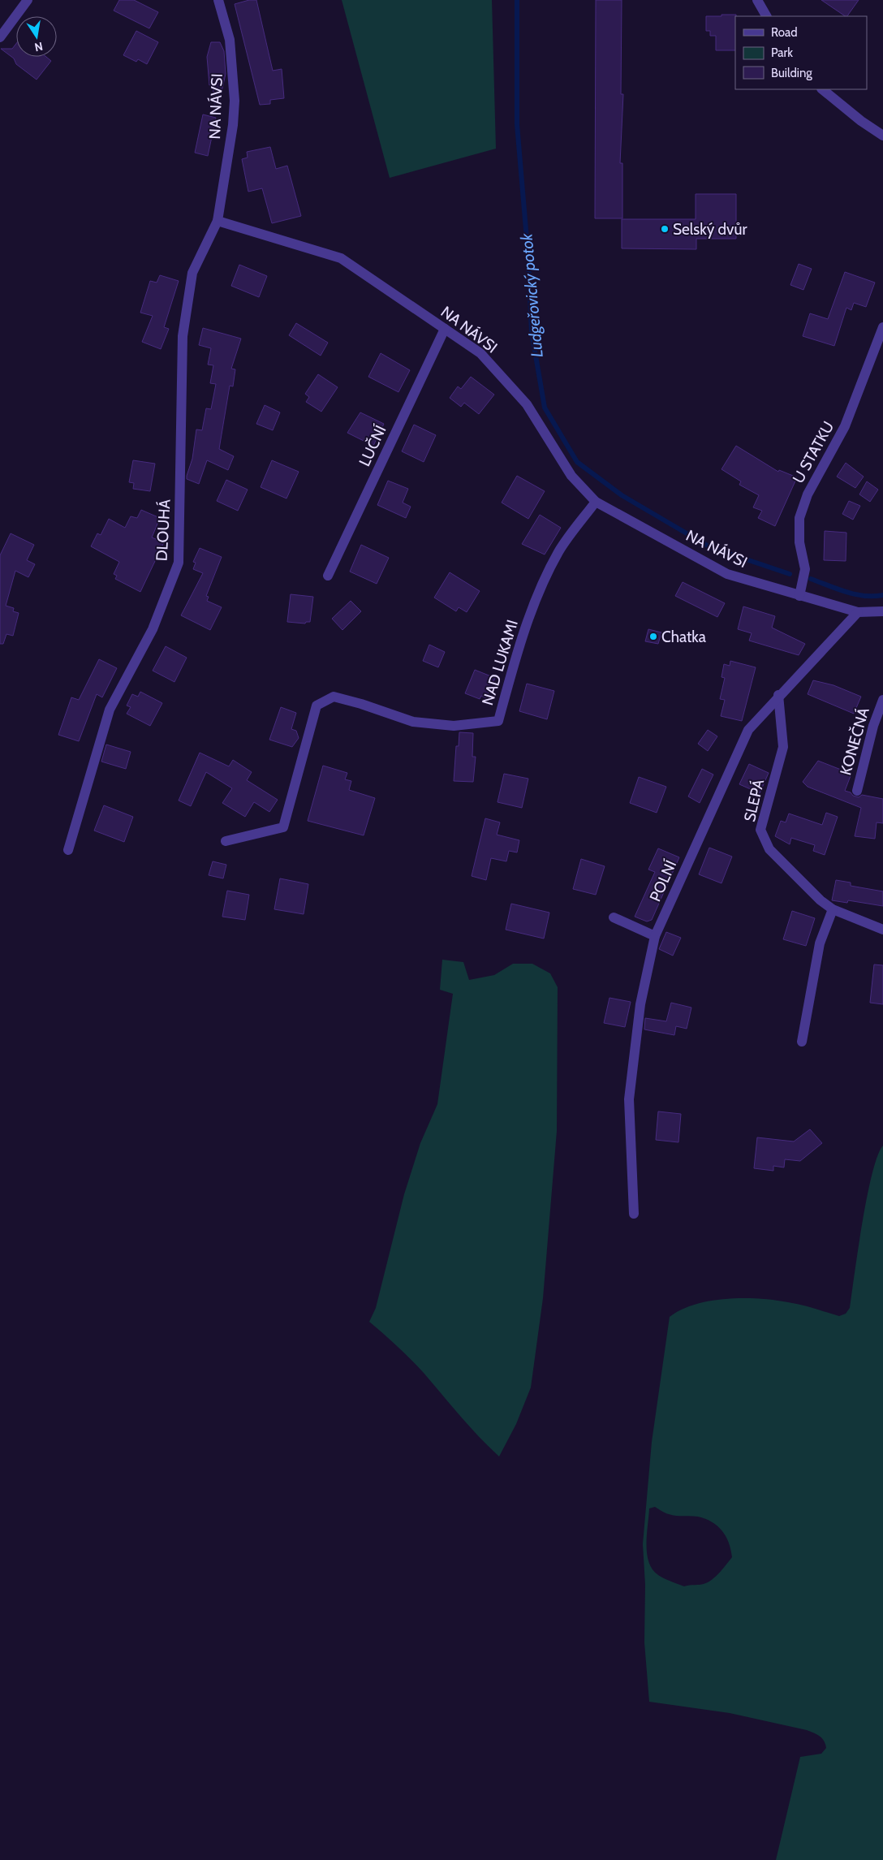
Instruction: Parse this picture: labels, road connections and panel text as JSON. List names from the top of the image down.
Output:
{
  "streets": {
    "street": [
      "NA NÁVSI",
      "LUČNÍ",
      "U STATKU",
      "DLOUHÁ",
      "NAD LUKAMI",
      "KONEČNÁ",
      "SLEPÁ",
      "POLNÍ"
    ]
  },
  "crossings": [
    ["NA NÁVSI", "LUČNÍ"],
    ["NA NÁVSI", "U STATKU"],
    ["NA NÁVSI", "DLOUHÁ"],
    ["NA NÁVSI", "NAD LUKAMI"],
    ["NA NÁVSI", "POLNÍ"],
    ["SLEPÁ", "POLNÍ"]
  ],
  "water": ["Ludgeřovický potok"],
  "places": ["Selský dvůr", "Chatka"],
  "legend": ["Road", "Park", "Building"],
  "north": "bottom"
}
